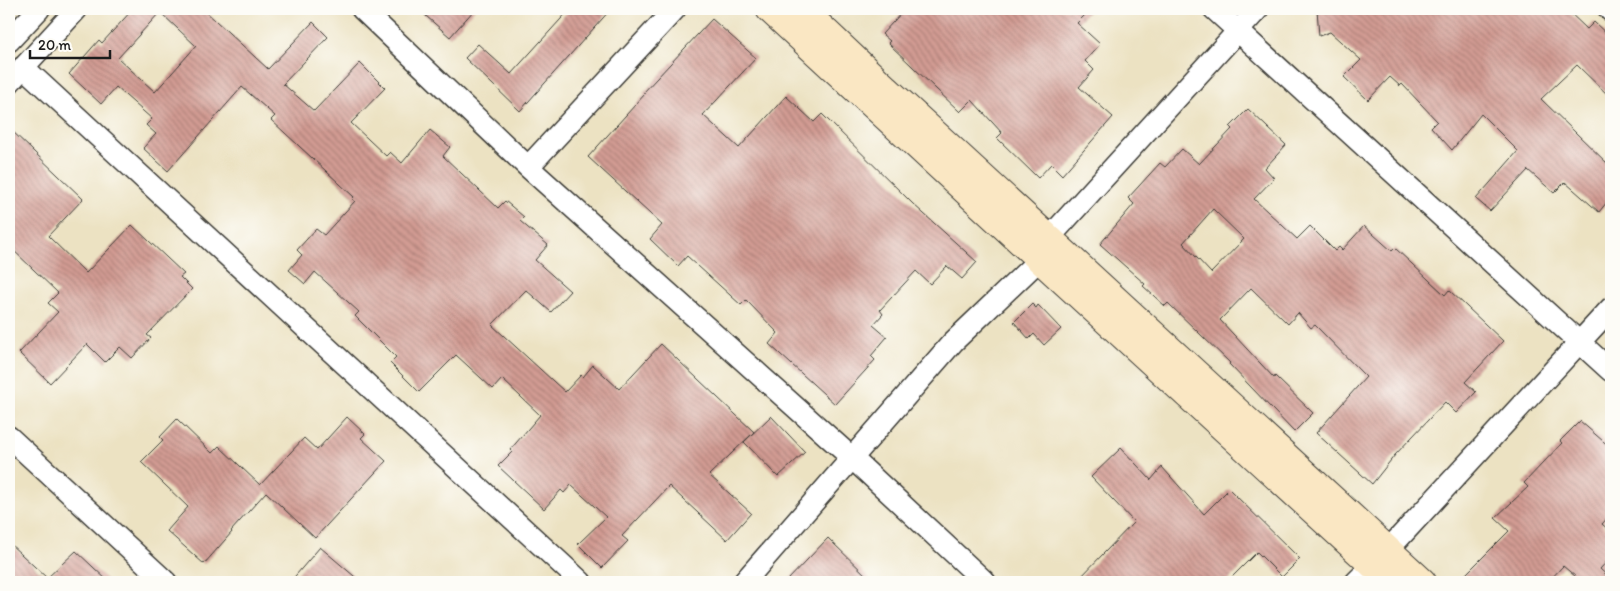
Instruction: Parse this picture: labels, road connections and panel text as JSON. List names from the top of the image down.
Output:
{
  "scale_bar": "20 m"
}
